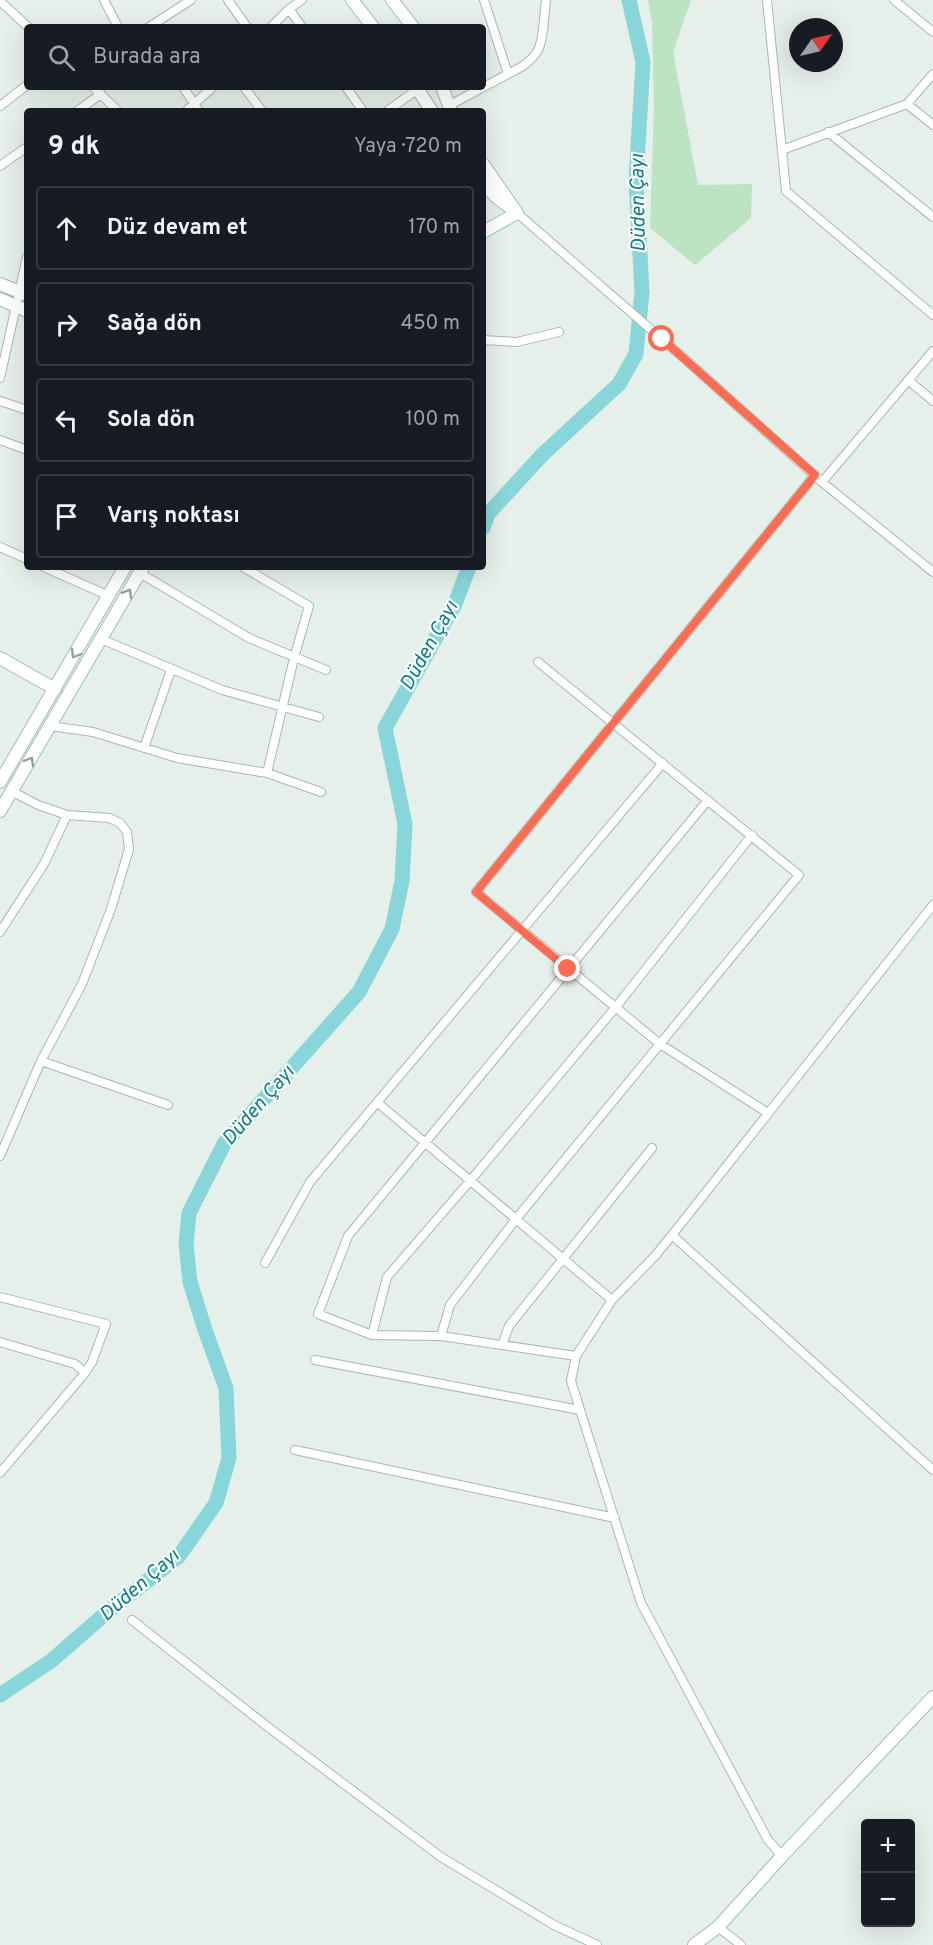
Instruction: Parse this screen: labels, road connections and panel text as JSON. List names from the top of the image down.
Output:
{
  "water": ["Düden Çayı"],
  "north": "top right",
  "page": {
    "search": "Burada ara",
    "heading": ["9 dk", "Yaya · 720 m"],
    "list": [
      ["Düz devam et", "170 m"],
      ["Sağa dön", "450 m"],
      ["Sola dön", "100 m"],
      "Varış noktası"
    ],
    "map_buttons": ["+", "−"]
  }
}
